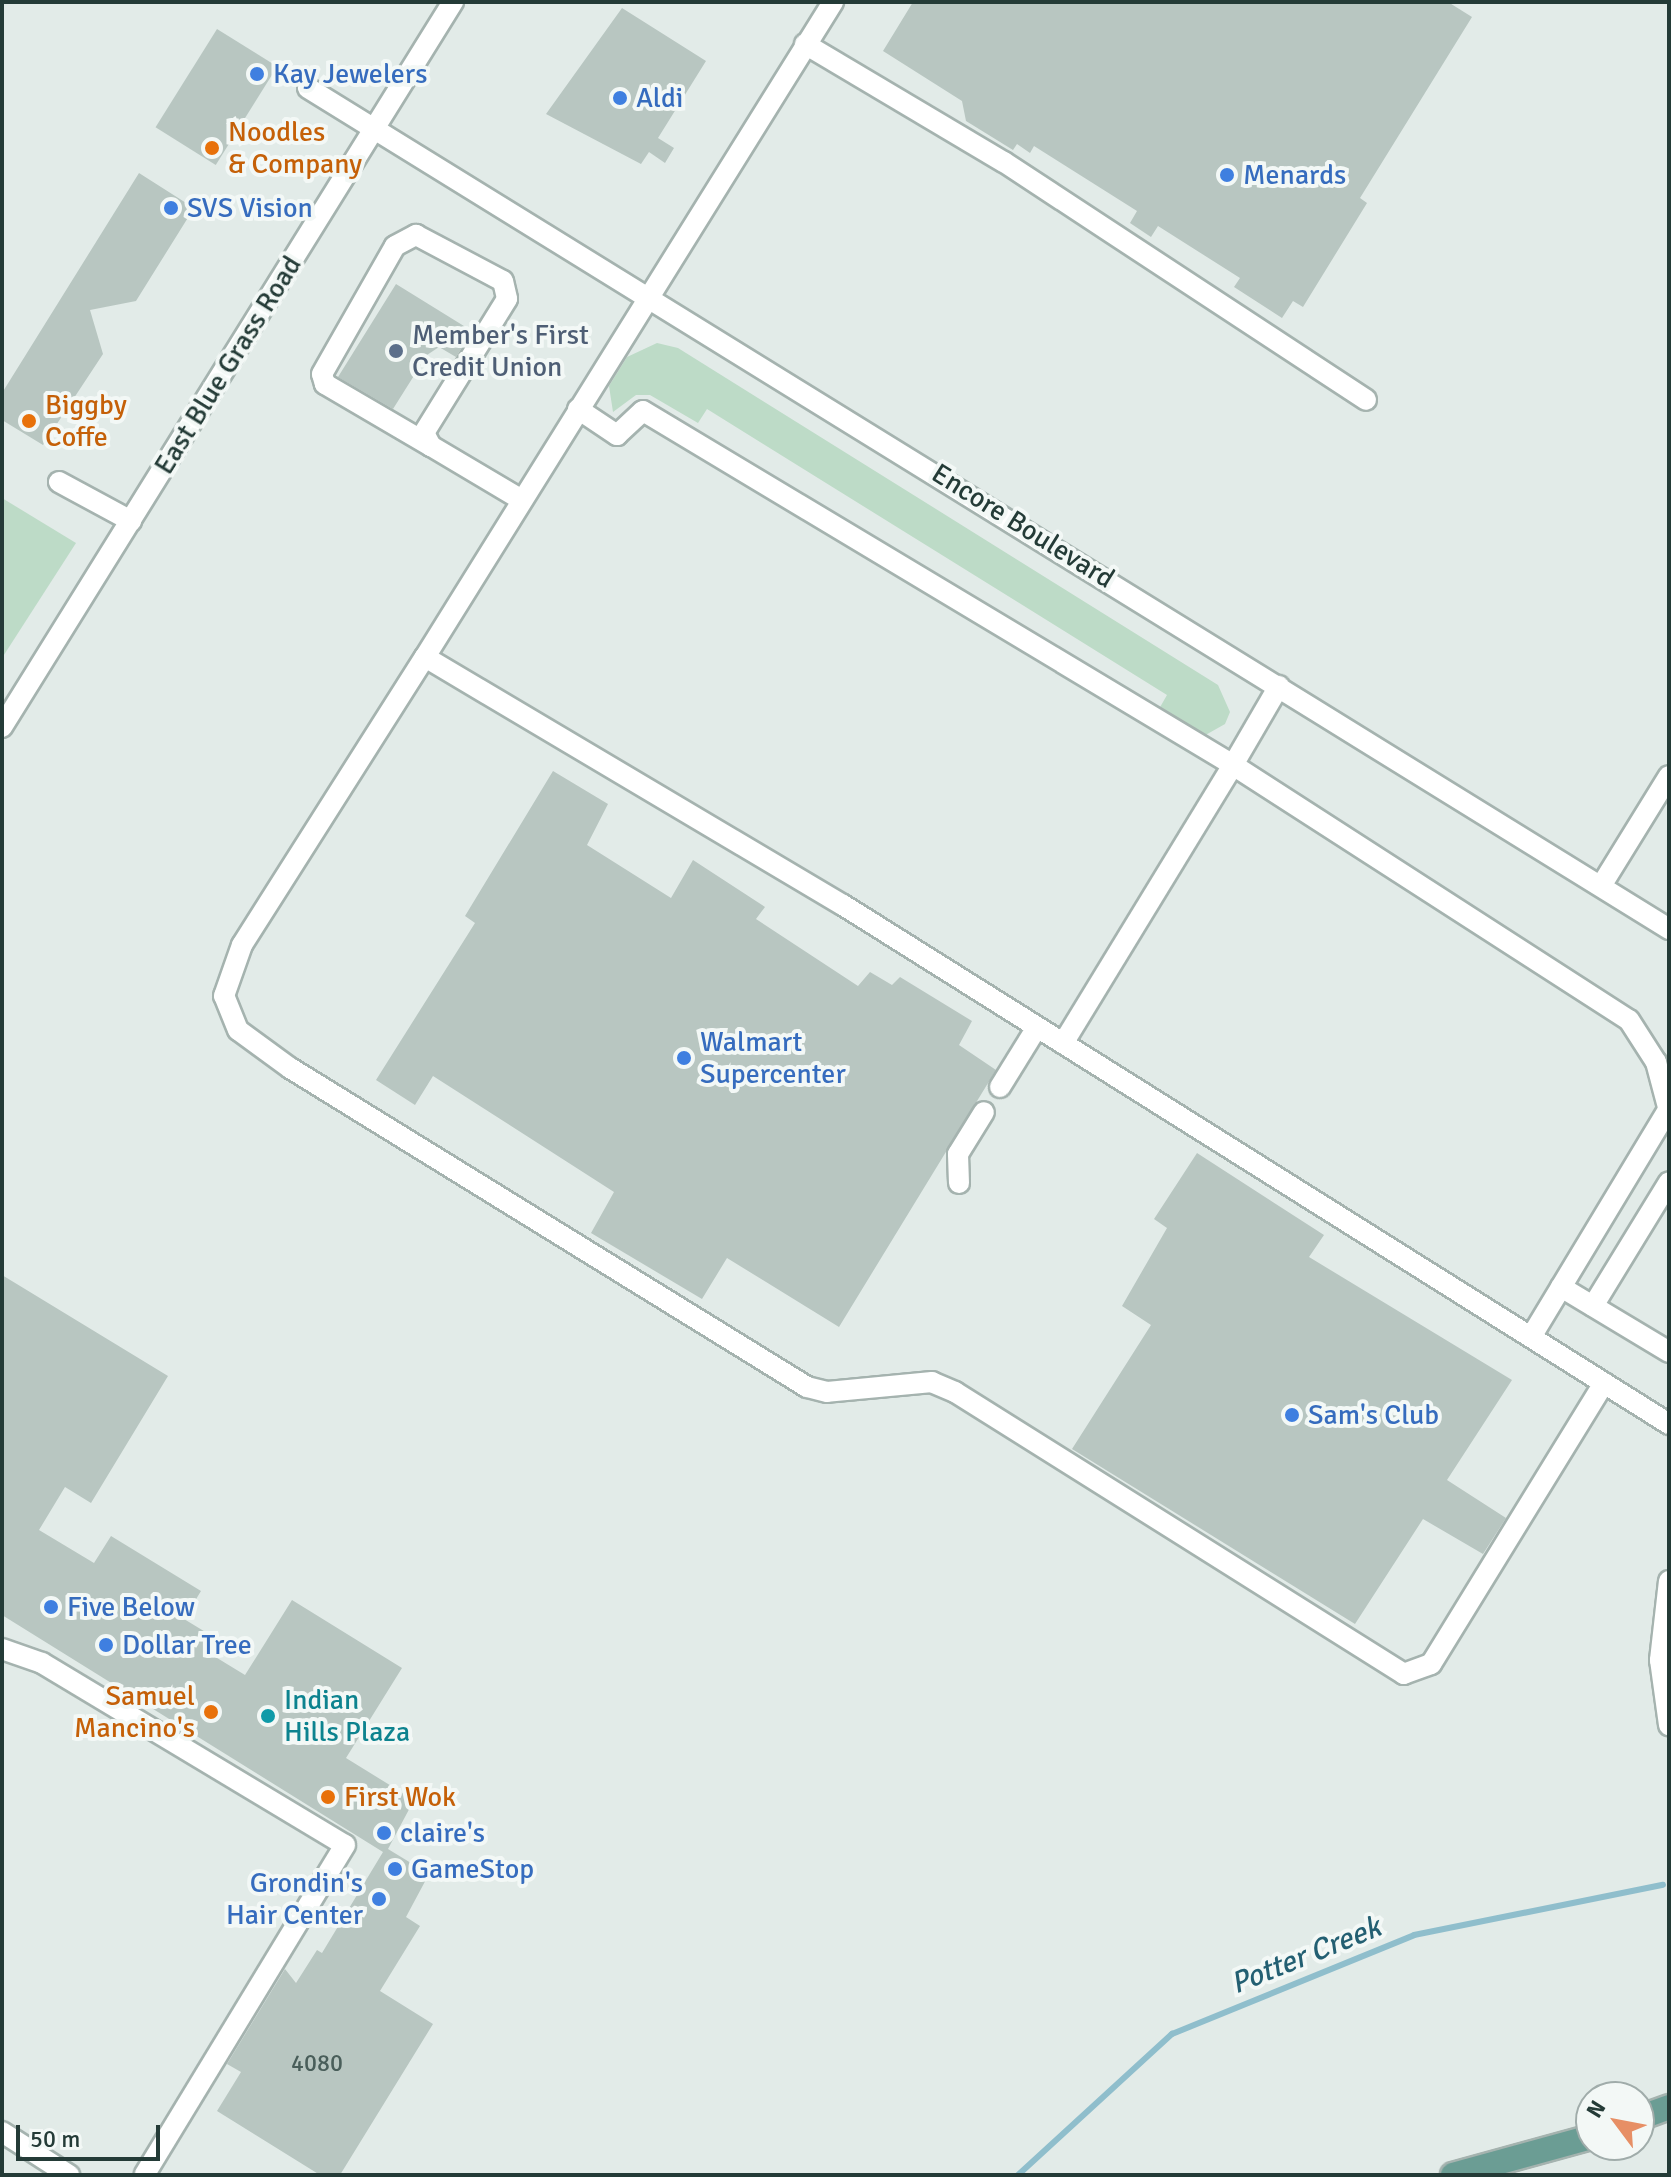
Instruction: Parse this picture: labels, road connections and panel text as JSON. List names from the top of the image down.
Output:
{
  "streets": {
    "street": ["East Blue Grass Road", "Encore Boulevard"]
  },
  "crossings": [
    ["East Blue Grass Road", "Encore Boulevard"]
  ],
  "water": ["Potter Creek"],
  "places": [
    "Kay Jewelers",
    "Aldi",
    "Noodles & Company",
    "Menards",
    "SVS Vision",
    "Member's First Credit Union",
    "Biggby Coffe",
    "Walmart Supercenter",
    "Sam's Club",
    "Five Below",
    "Dollar Tree",
    "Samuel Mancino's",
    "Indian Hills Plaza",
    "First Wok",
    "claire's",
    "GameStop",
    "Grondin's Hair Center"
  ],
  "house_numbers": ["4080"],
  "scale_bar": "50 m",
  "north": "top left"
}
